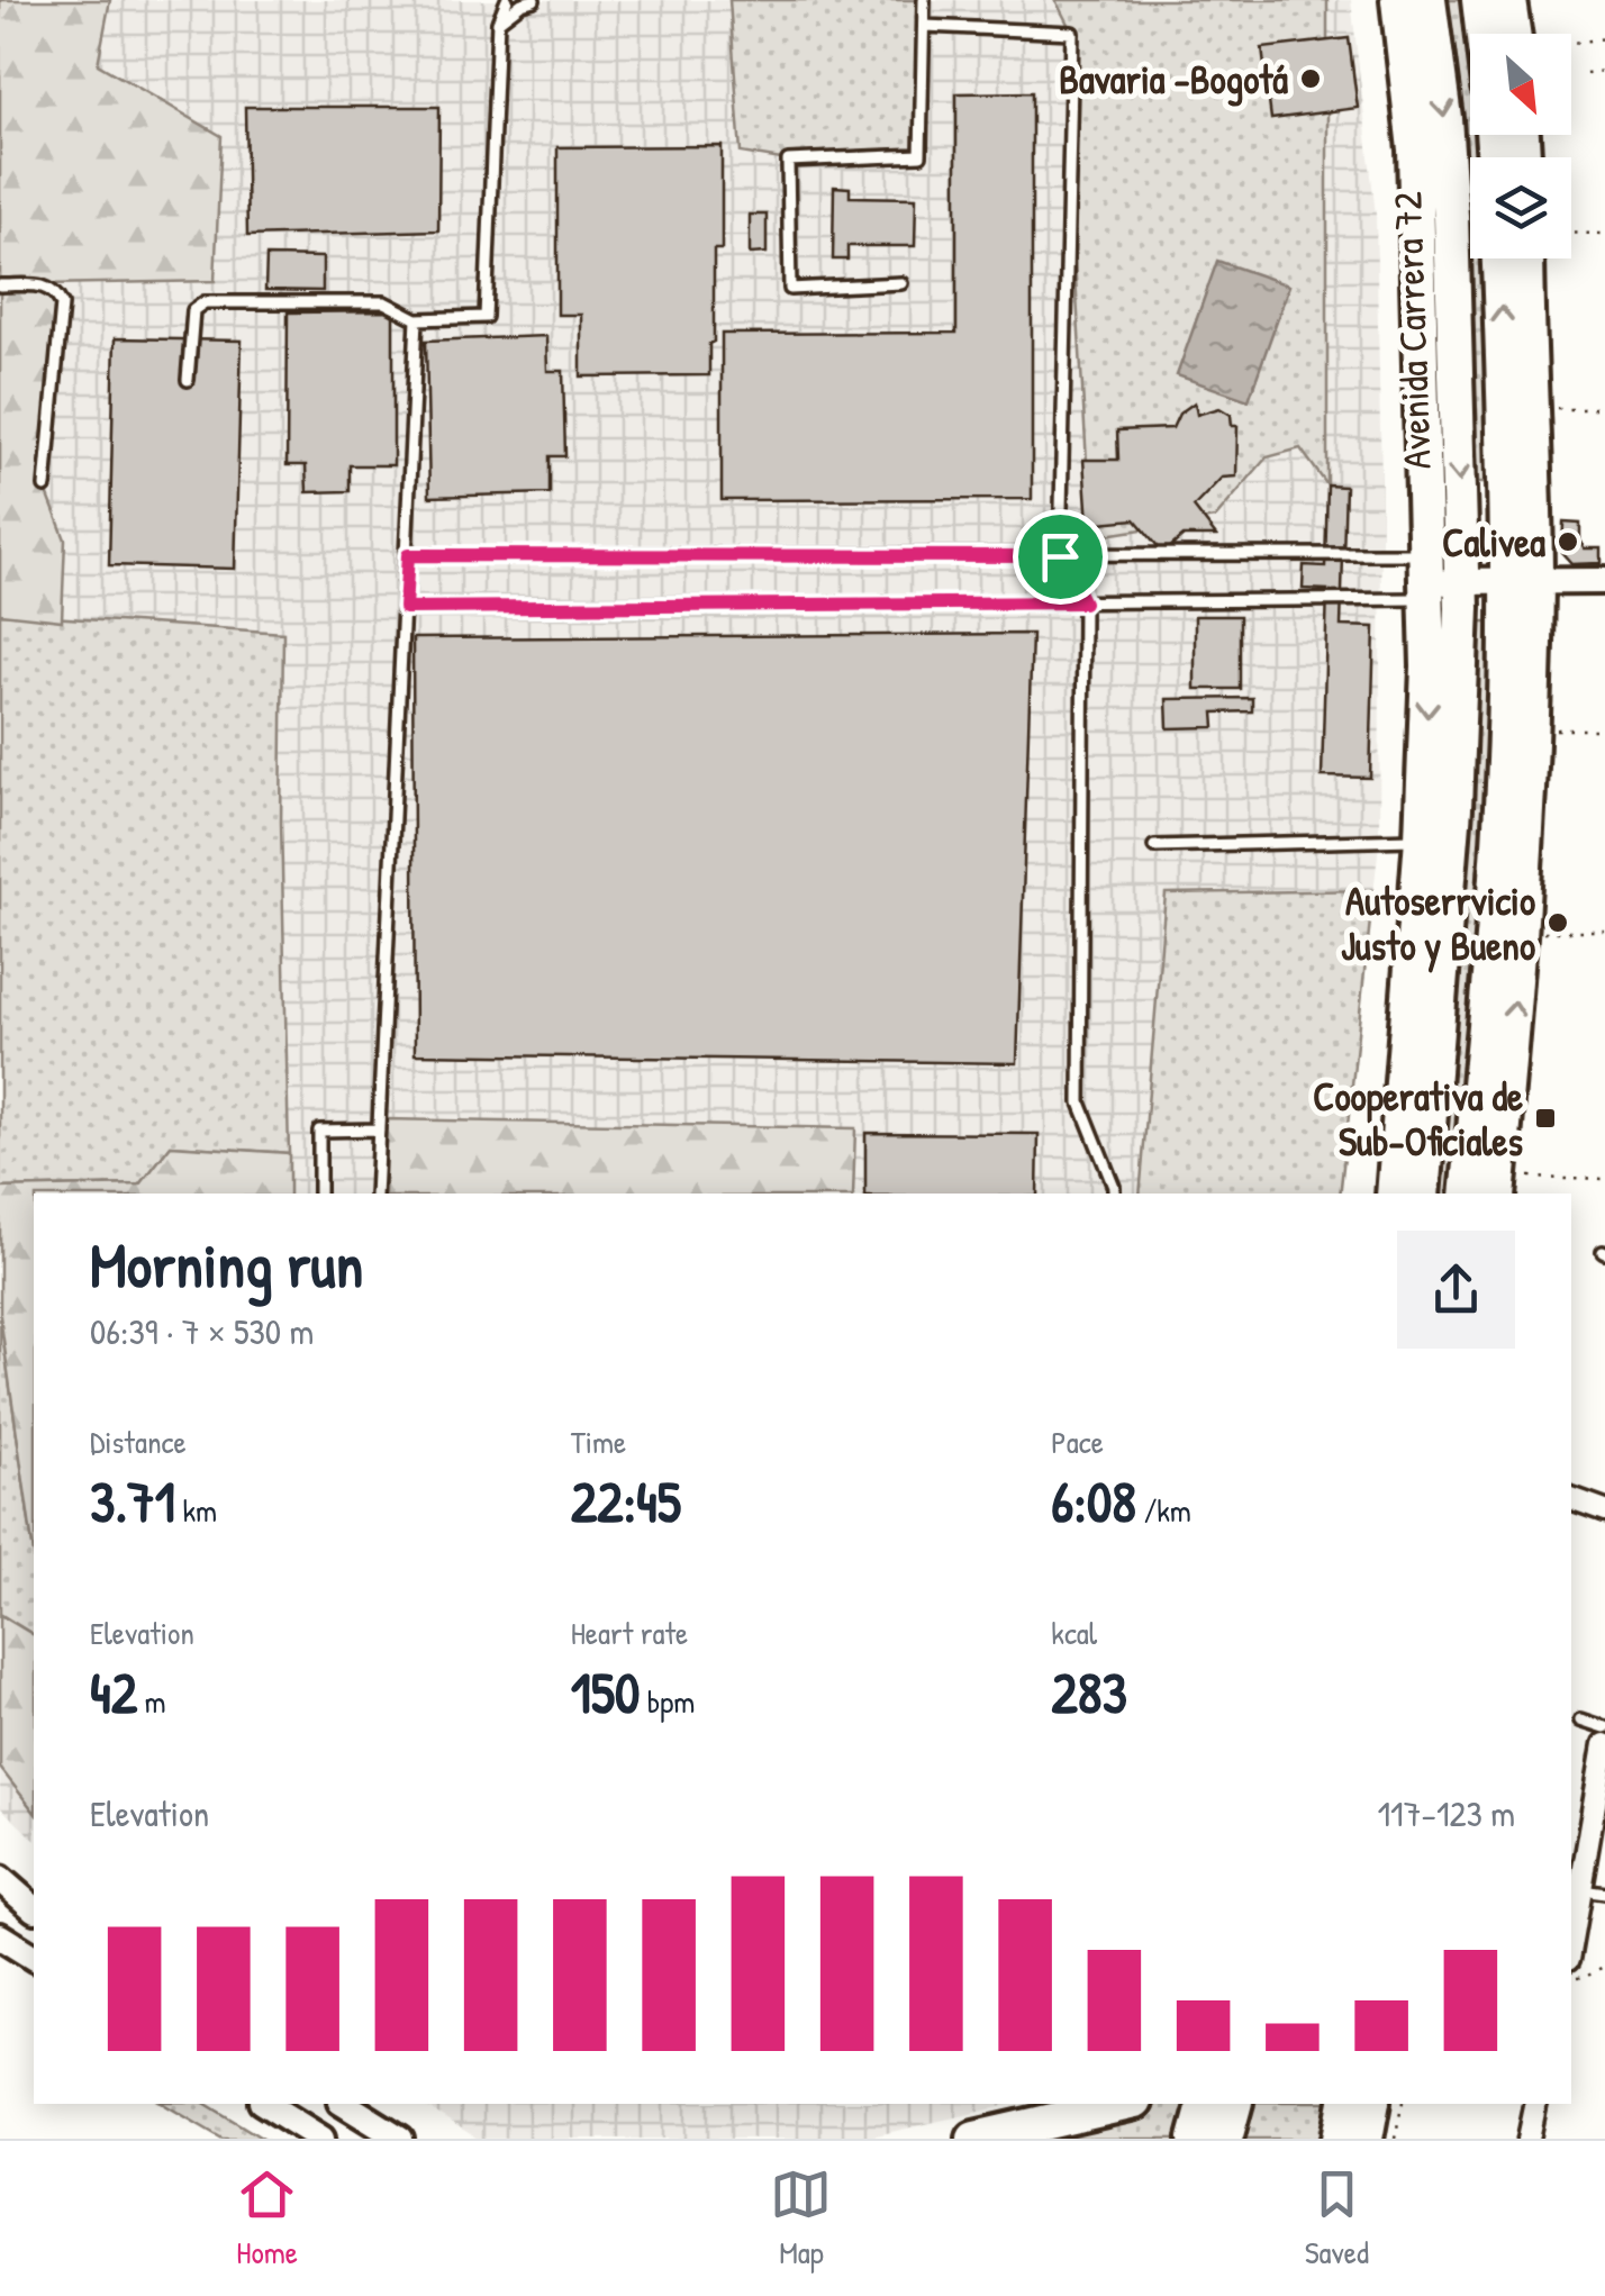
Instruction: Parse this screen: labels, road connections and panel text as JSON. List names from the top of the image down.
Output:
{
  "streets": {
    "highway": ["Avenida Carrera 72"]
  },
  "places": {
    "other": ["Bavaria -Bogotá", "Calivea", "Autoserrvicio Justo y Bueno"],
    "transit": ["Cooperativa de Sub-Oficiales"]
  },
  "north": "bottom right",
  "page": {
    "heading": ["Morning run", "06:39 · 7 × 530 m"],
    "stats": [
      ["Distance", "3.71 km"],
      ["Time", "22:45"],
      ["Pace", "6:08 /km"],
      ["Elevation", "42 m"],
      ["Heart rate", "150 bpm"],
      ["kcal", "283"]
    ],
    "chart": ["Elevation", "117–123 m"],
    "tabs": ["Home", "Map", "Saved"]
  }
}
